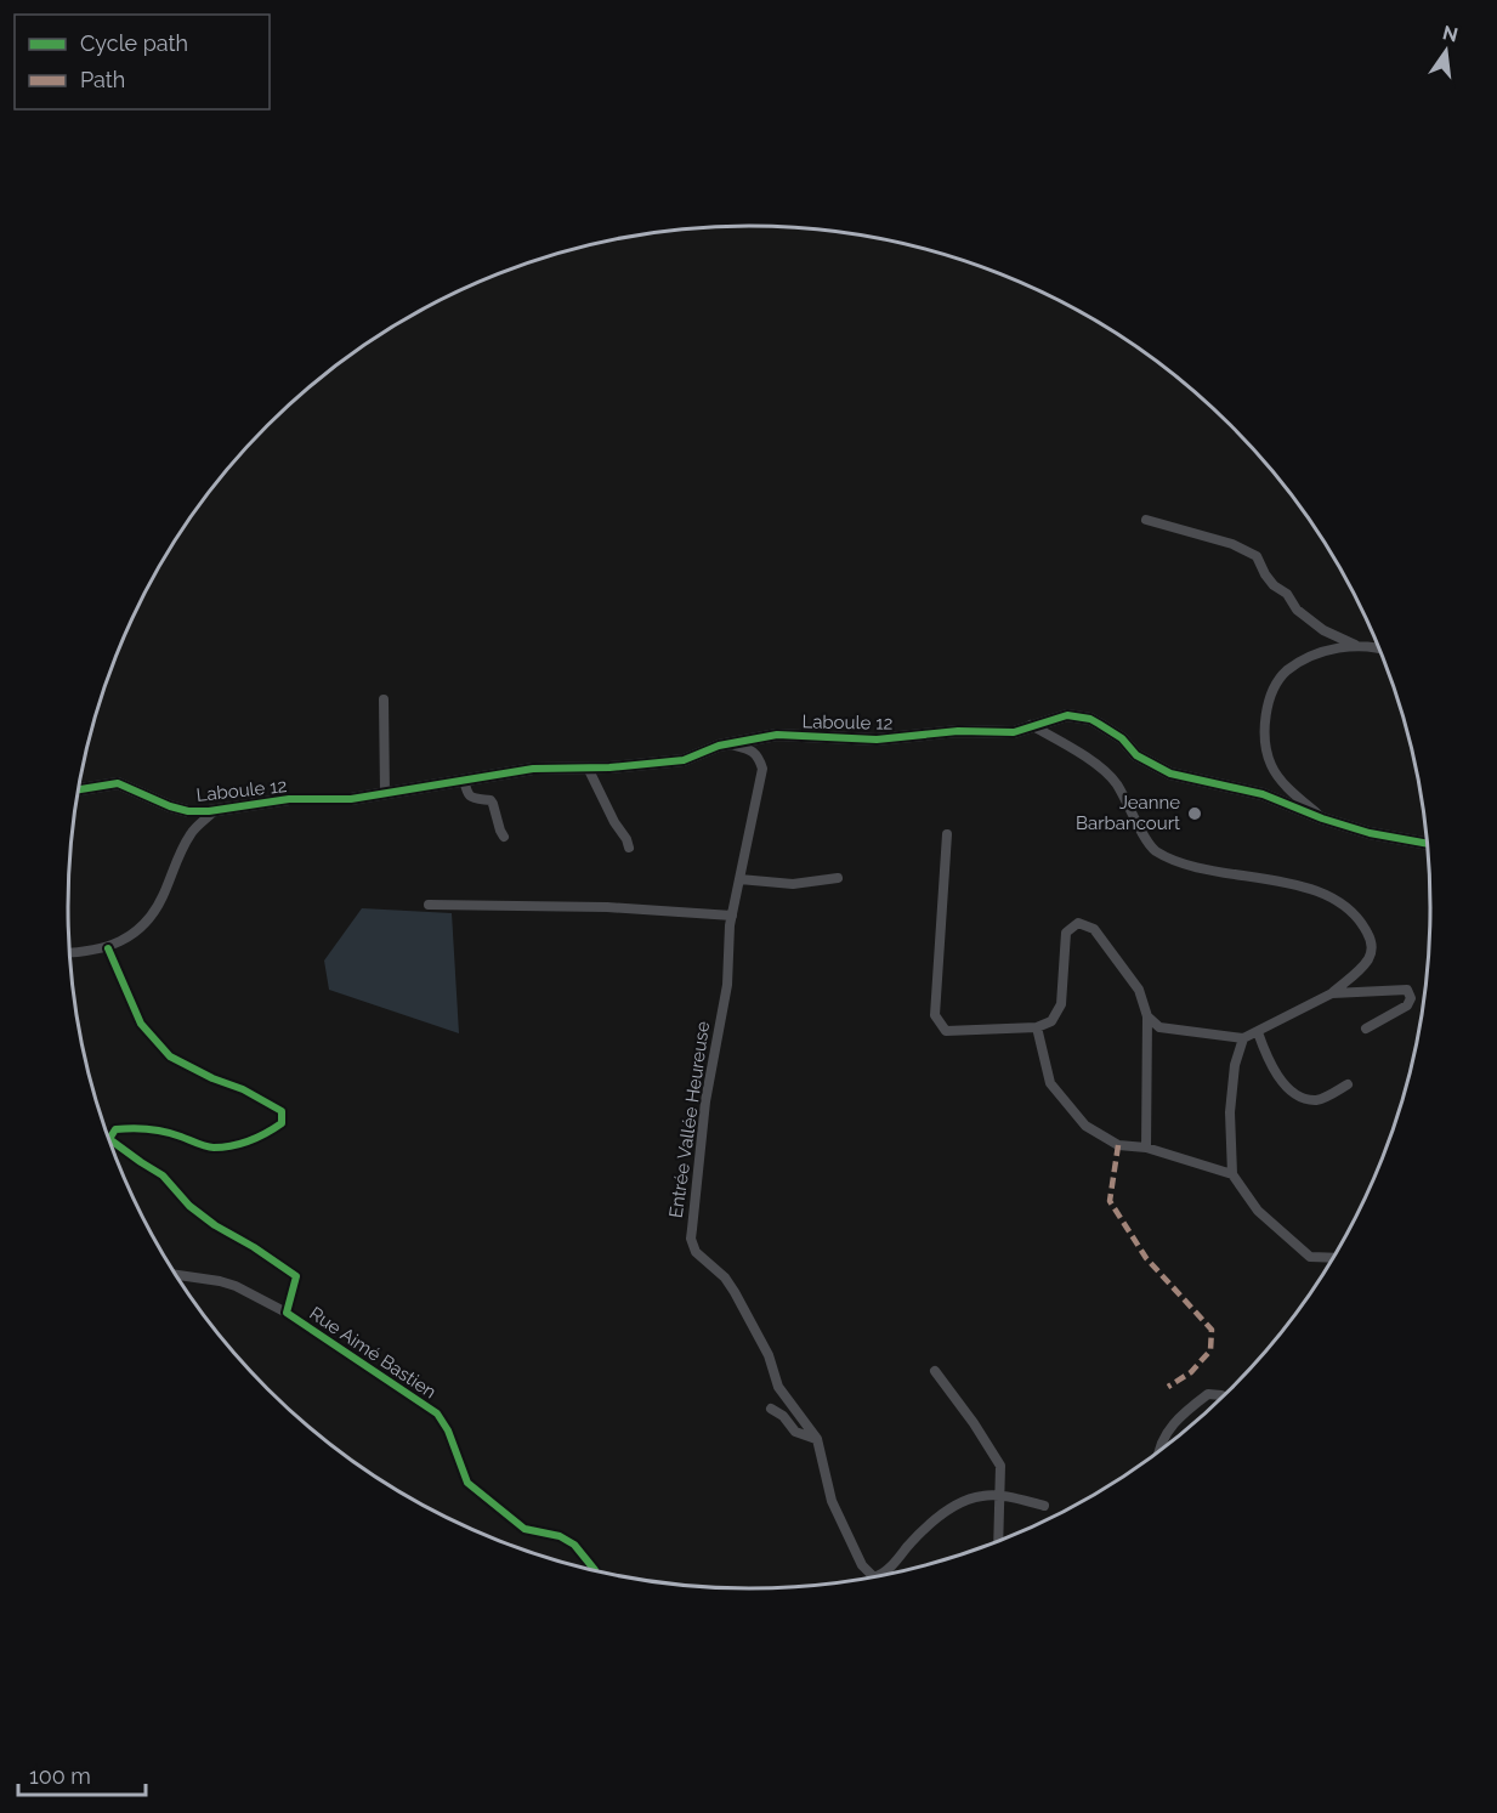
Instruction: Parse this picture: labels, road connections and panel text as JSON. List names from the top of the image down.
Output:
{
  "streets": {
    "street": ["Laboule 12", "Entrée Vallée Heureuse", "Rue Aimé Bastien"]
  },
  "crossings": [
    ["Laboule 12", "Entrée Vallée Heureuse"]
  ],
  "places": ["Jeanne Barbancourt"],
  "legend": ["Cycle path", "Path"],
  "scale_bar": "100 m",
  "north": "top"
}
